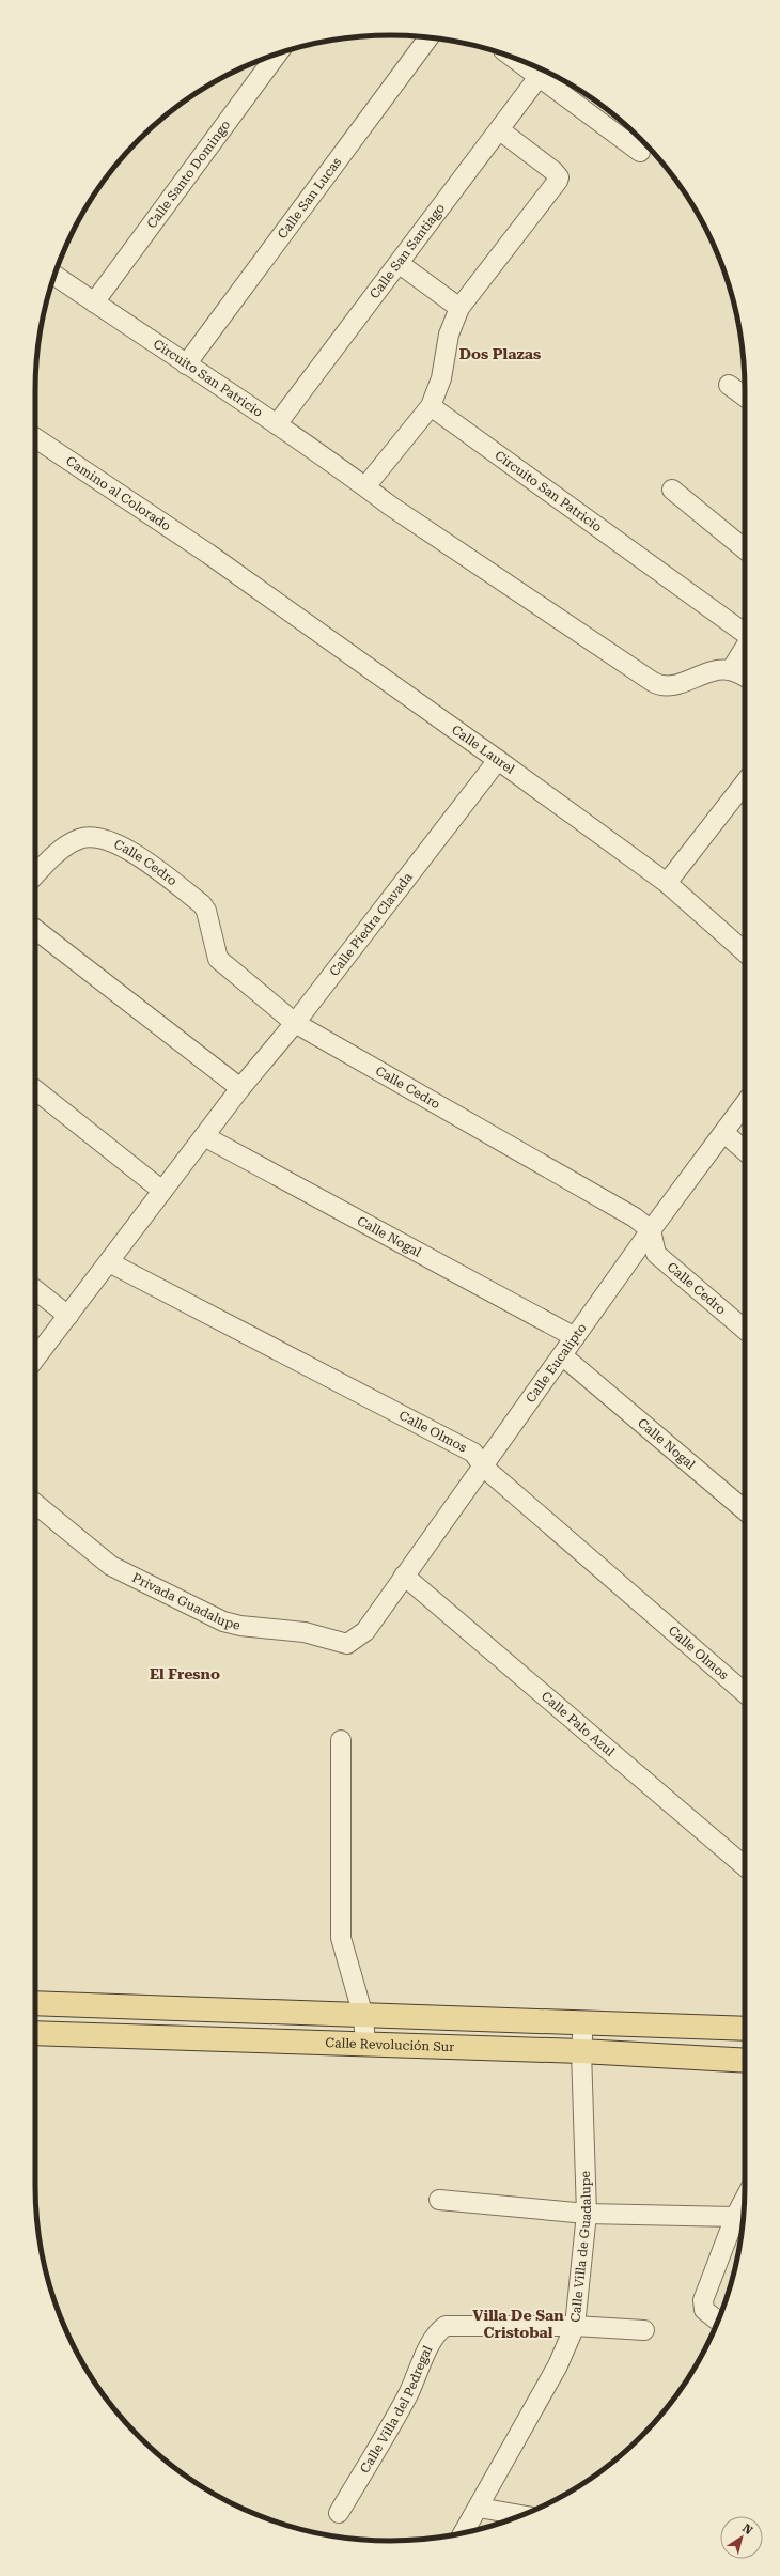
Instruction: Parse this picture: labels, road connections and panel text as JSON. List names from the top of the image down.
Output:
{
  "streets": {
    "main road": ["Calle Revolución Sur"],
    "street": [
      "Calle Santo Domingo",
      "Calle San Lucas",
      "Calle San Santiago",
      "Circuito San Patricio",
      "Camino al Colorado",
      "Calle Laurel",
      "Calle Cedro",
      "Calle Piedra Clavada",
      "Calle Nogal",
      "Calle Eucalipto",
      "Calle Olmos",
      "Privada Guadalupe",
      "Calle Palo Azul",
      "Calle Villa de Guadalupe",
      "Calle Villa del Pedregal"
    ]
  },
  "crossings": [
    ["Calle Santo Domingo", "Circuito San Patricio"],
    ["Calle San Lucas", "Circuito San Patricio"],
    ["Calle San Santiago", "Circuito San Patricio"],
    ["Camino al Colorado", "Calle Laurel"],
    ["Calle Laurel", "Calle Piedra Clavada"],
    ["Calle Cedro", "Calle Piedra Clavada"],
    ["Calle Cedro", "Calle Eucalipto"],
    ["Calle Piedra Clavada", "Calle Nogal"],
    ["Calle Piedra Clavada", "Calle Olmos"],
    ["Calle Nogal", "Calle Eucalipto"],
    ["Calle Eucalipto", "Calle Olmos"],
    ["Calle Eucalipto", "Privada Guadalupe"],
    ["Calle Eucalipto", "Calle Palo Azul"],
    ["Calle Revolución Sur", "Calle Villa de Guadalupe"],
    ["Calle Villa de Guadalupe", "Calle Villa del Pedregal"]
  ],
  "districts": ["Dos Plazas", "El Fresno", "Villa De San Cristobal"],
  "north": "top right"
}
